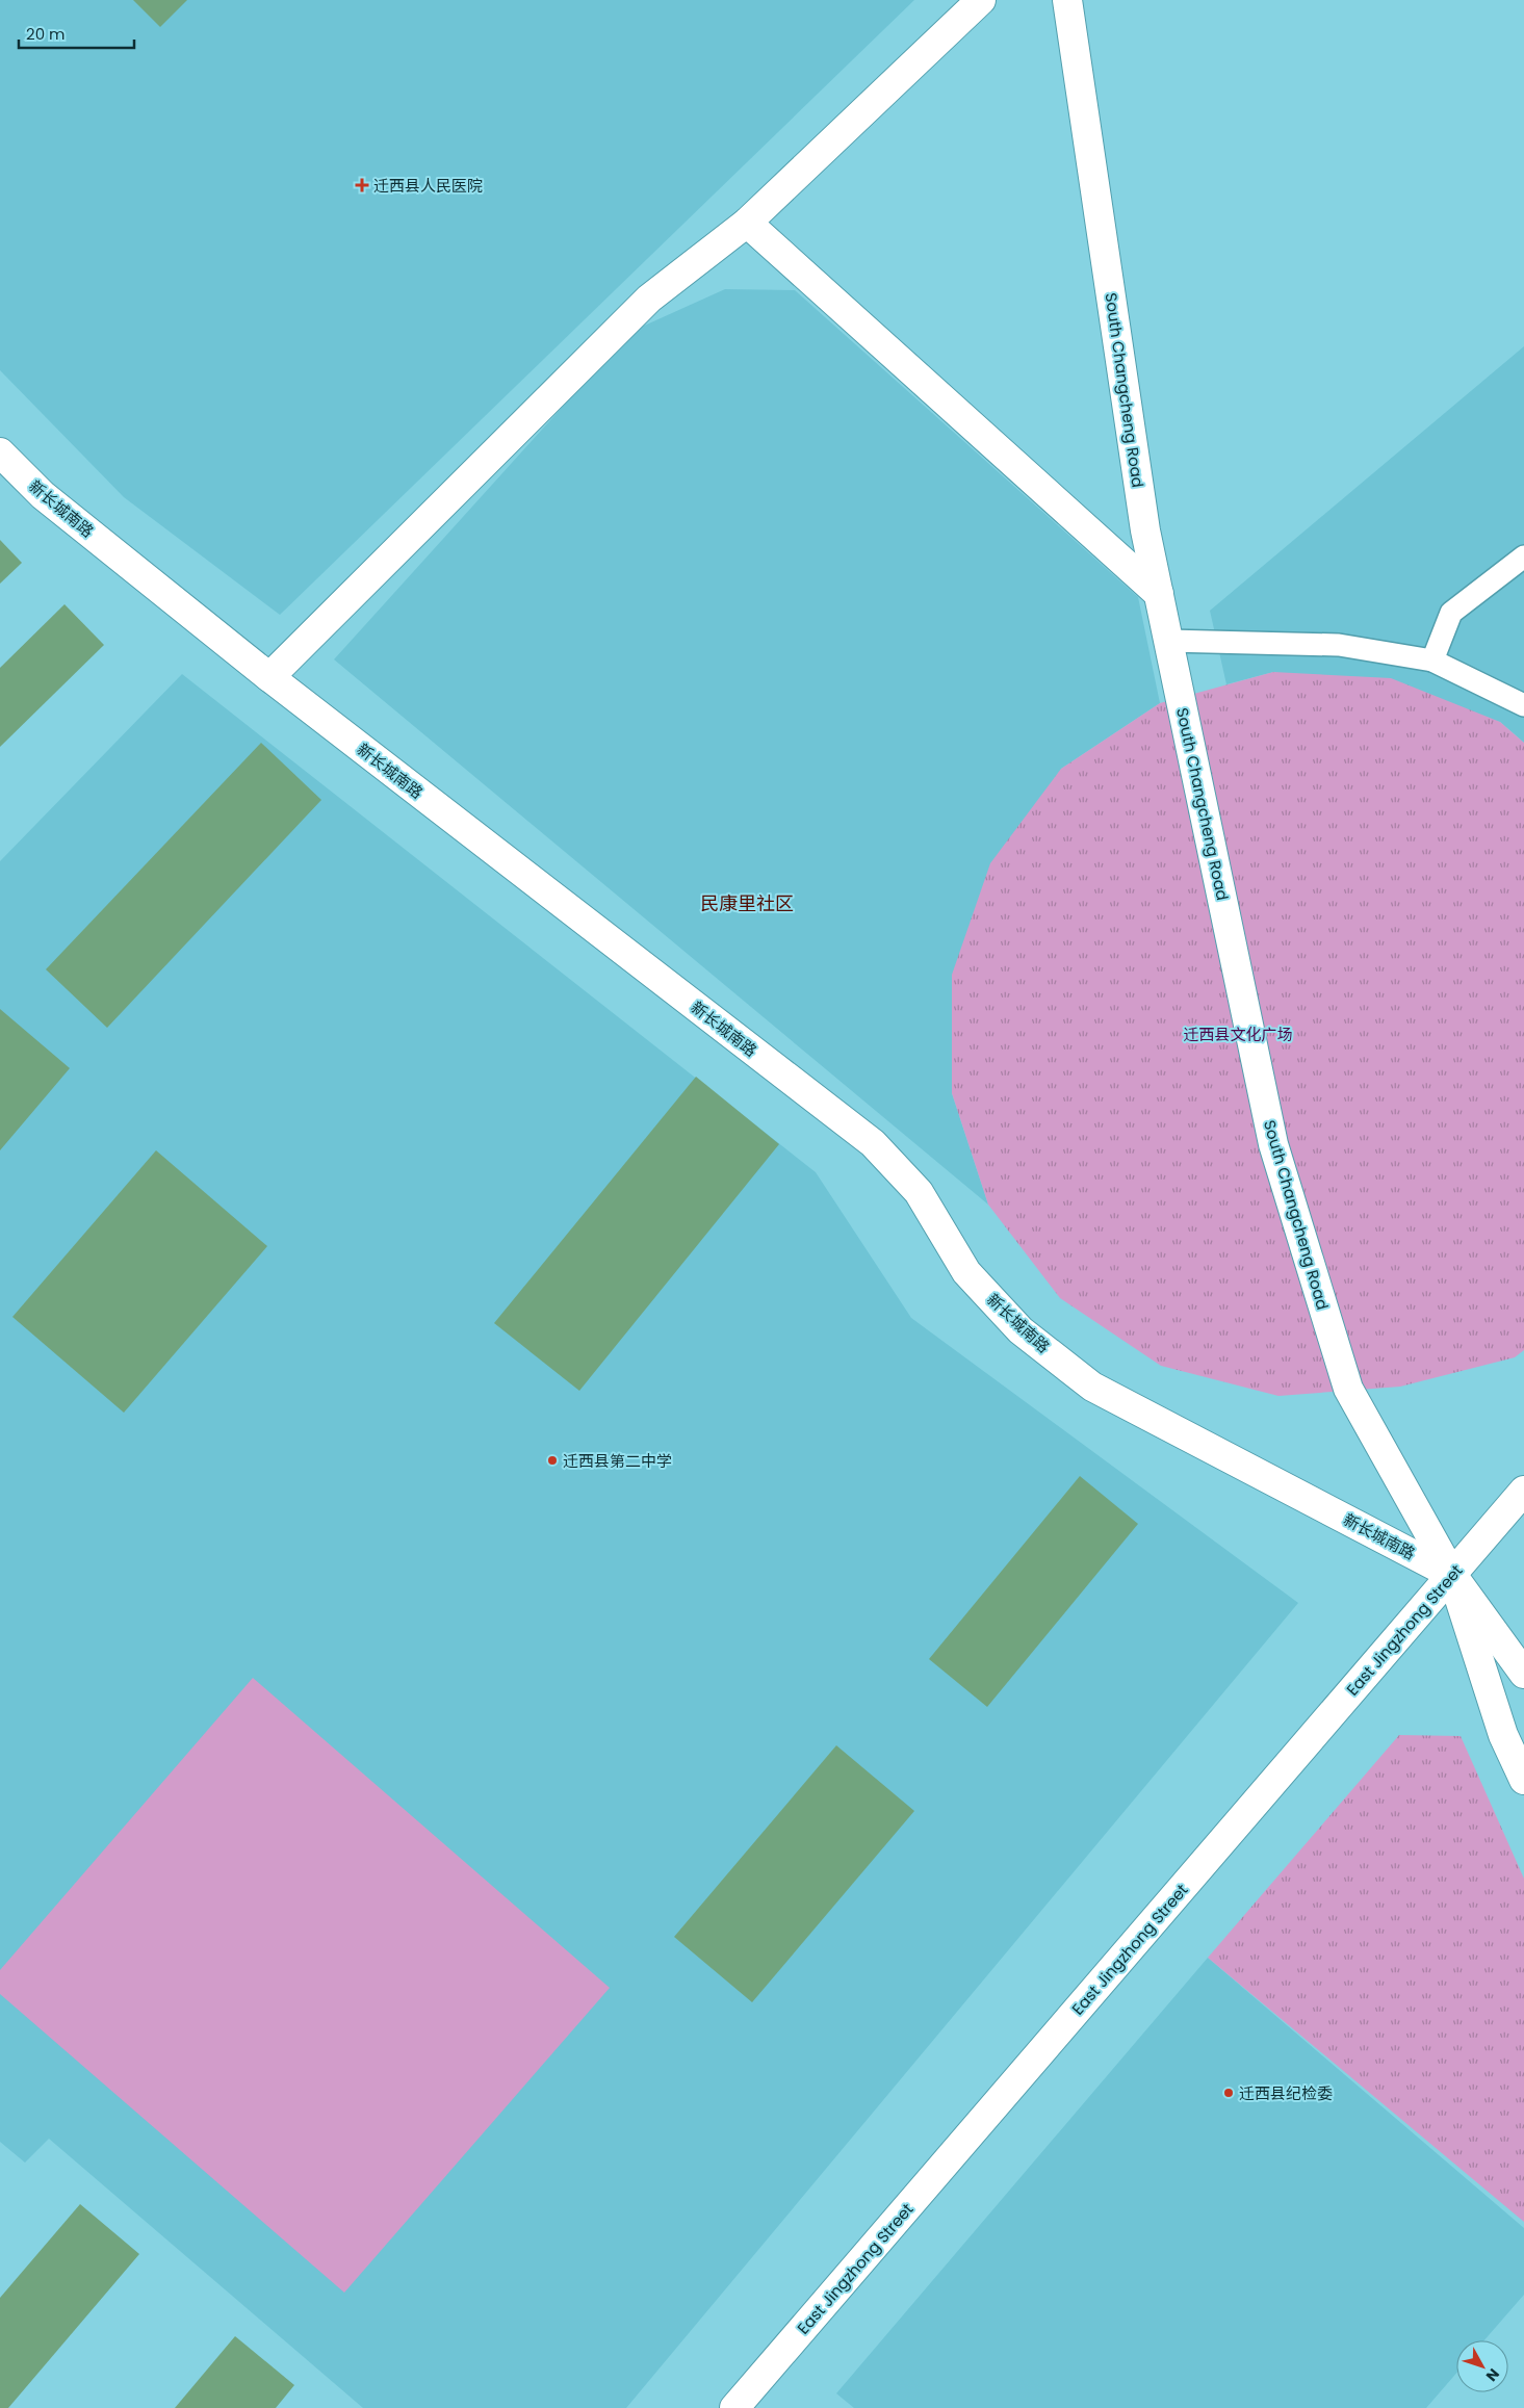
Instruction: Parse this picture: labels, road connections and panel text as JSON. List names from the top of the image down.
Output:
{
  "streets": {
    "street": ["South Changcheng Road", "新长城南路", "East Jingzhong Street"]
  },
  "crossings": [
    ["South Changcheng Road", "新长城南路"],
    ["South Changcheng Road", "East Jingzhong Street"],
    ["新长城南路", "East Jingzhong Street"]
  ],
  "districts": ["民康里社区"],
  "parks": ["迁西县文化广场"],
  "places": {
    "health": ["迁西县人民医院"],
    "other": ["迁西县第二中学", "迁西县纪检委"]
  },
  "scale_bar": "20 m",
  "north": "bottom right"
}
